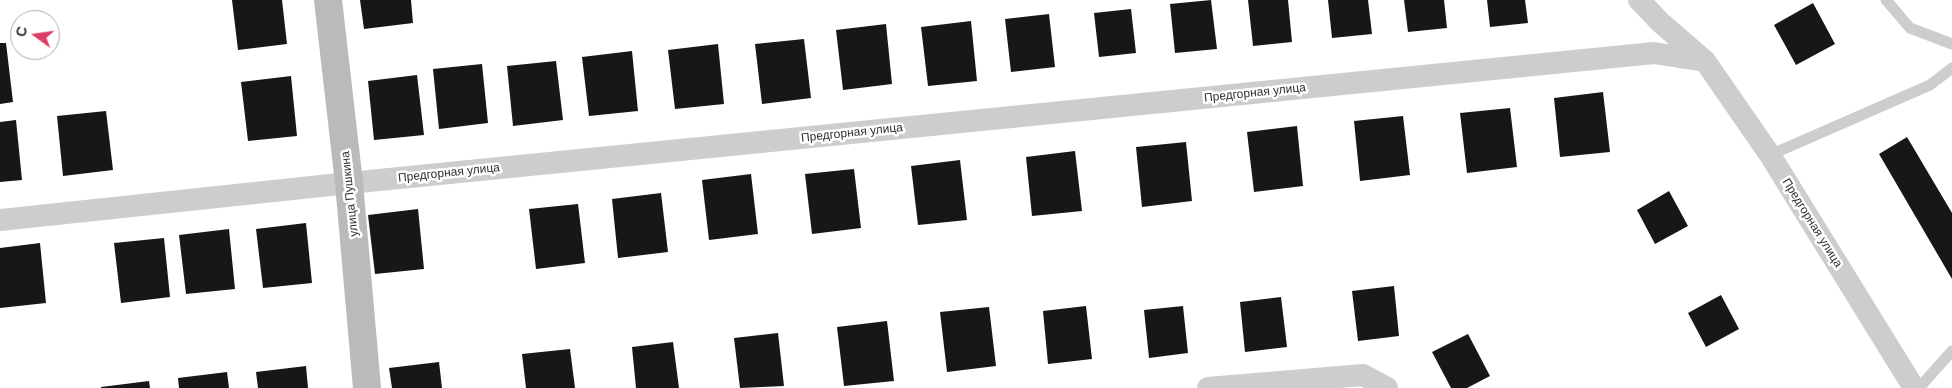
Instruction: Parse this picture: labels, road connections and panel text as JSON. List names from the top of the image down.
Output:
{
  "streets": {
    "street": ["Предгорная улица", "улица Пушкина"]
  },
  "crossings": [
    ["Предгорная улица", "улица Пушкина"]
  ],
  "north": "left"
}
